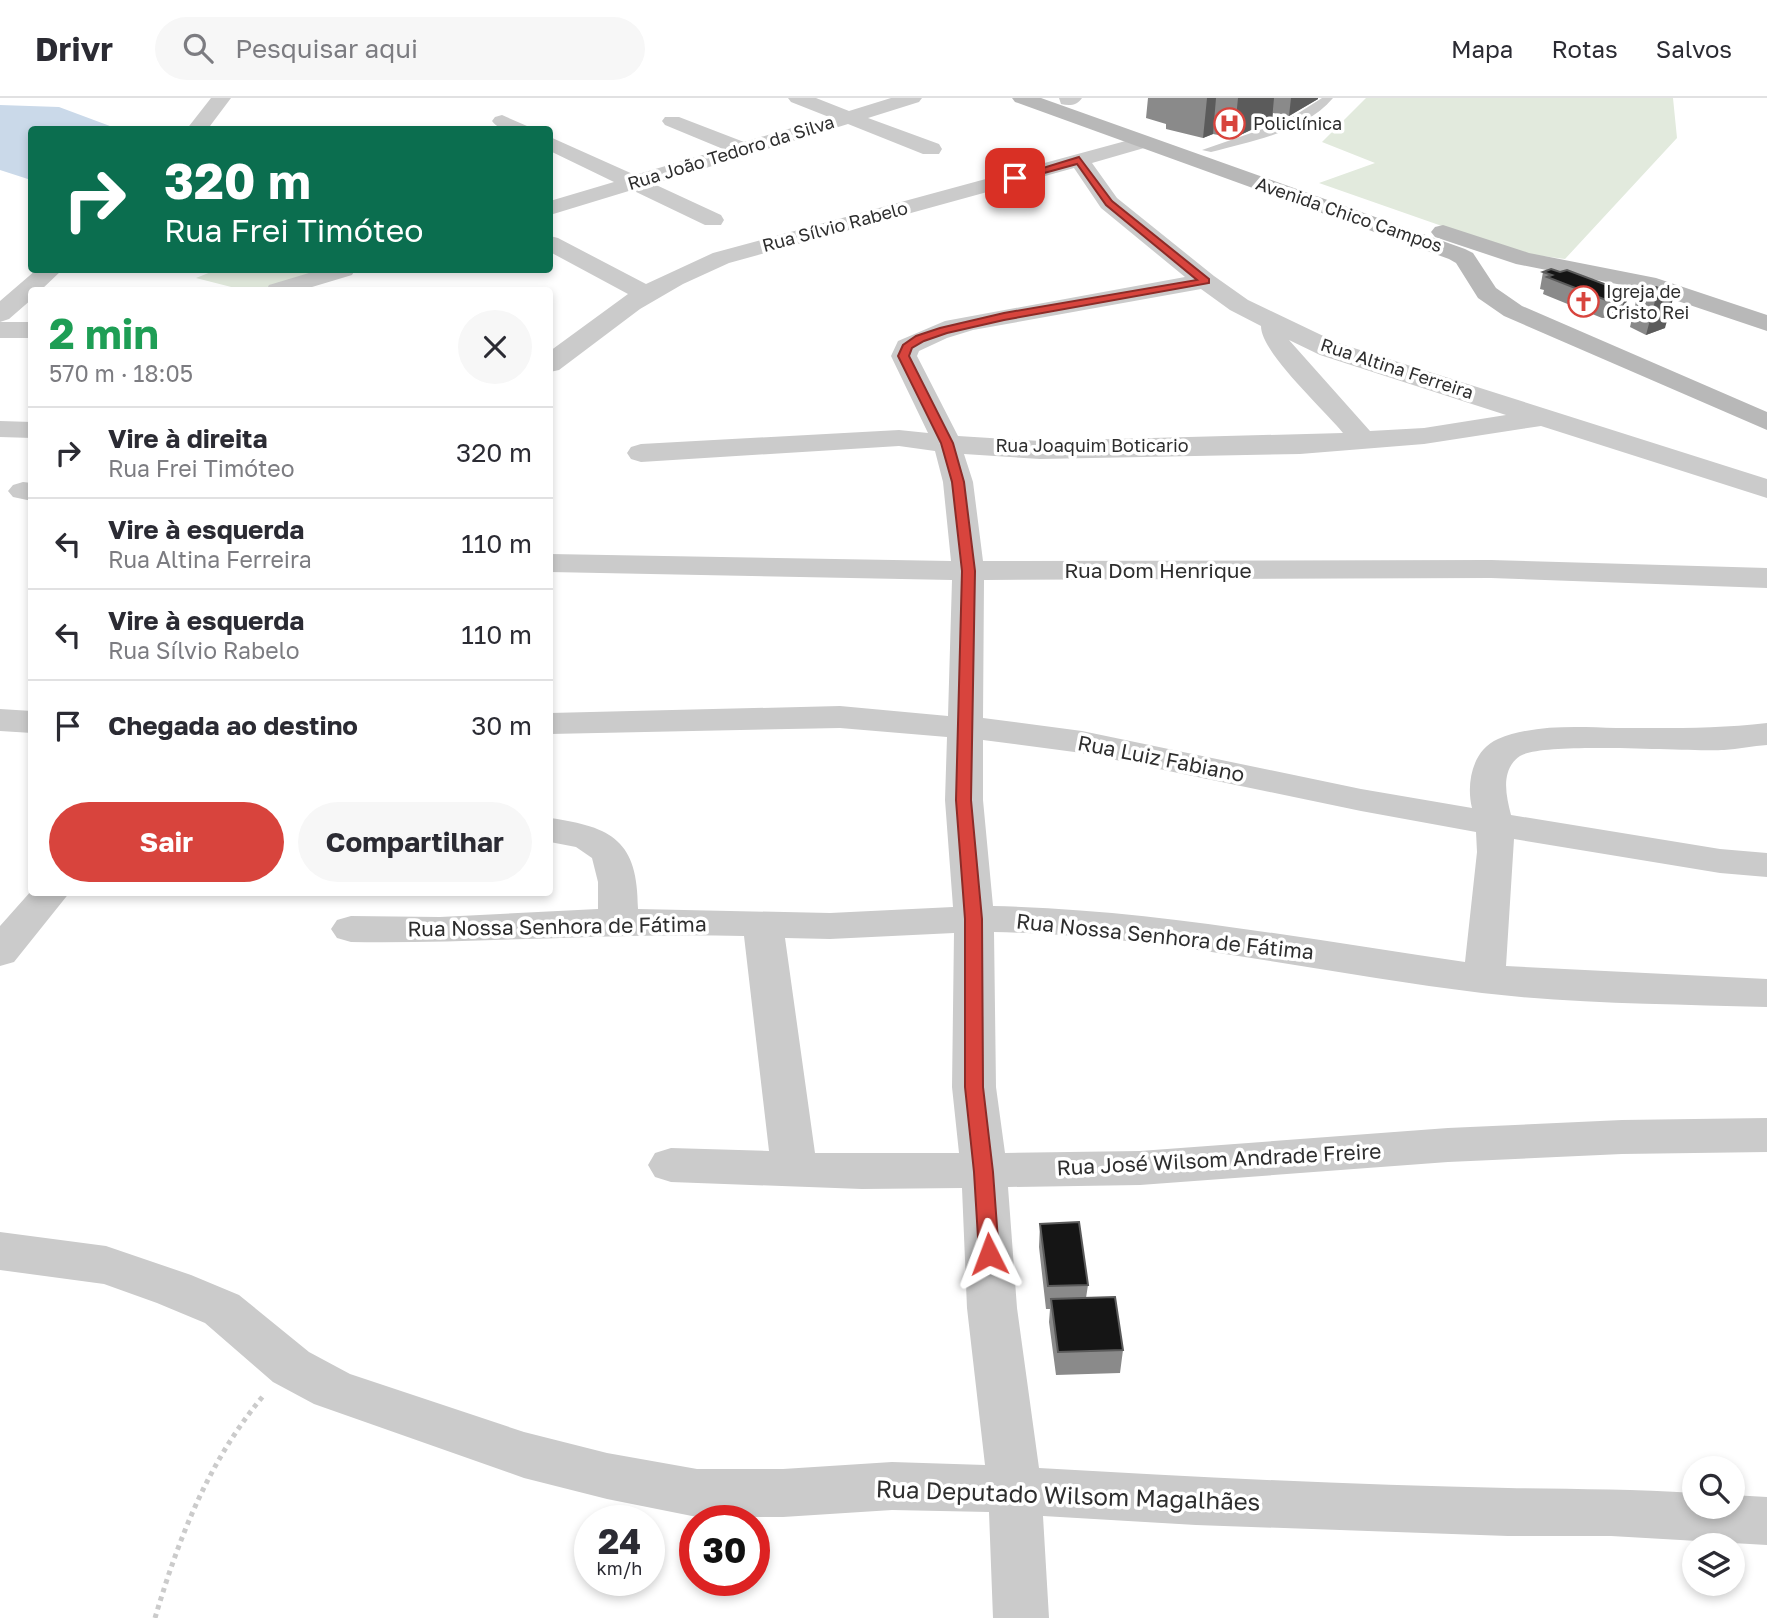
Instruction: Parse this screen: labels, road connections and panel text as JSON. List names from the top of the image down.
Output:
{
  "streets": {
    "street": [
      "Rua João Tedoro da Silva",
      "Avenida Chico Campos",
      "Rua Sílvio Rabelo",
      "Rua Altina Ferreira",
      "Rua Joaquim Boticario",
      "Rua Dom Henrique",
      "Rua Luiz Fabiano",
      "Rua Nossa Senhora de Fátima",
      "Rua José Wilsom Andrade Freire",
      "Rua Deputado Wilsom Magalhães"
    ]
  },
  "crossings": [
    ["Avenida Chico Campos", "Rua Sílvio Rabelo"],
    ["Rua Sílvio Rabelo", "Rua Altina Ferreira"],
    ["Rua Altina Ferreira", "Rua Joaquim Boticario"]
  ],
  "places": {
    "hospital": ["Policlínica"],
    "church": ["Igreja de Cristo Rei"]
  },
  "page": {
    "header": "Drivr",
    "search": "Pesquisar aqui",
    "nav": ["Mapa", "Rotas", "Salvos"],
    "turn": ["320 m", "Rua Frei Timóteo"],
    "heading": ["2 min", "570 m · 18:05"],
    "list": [
      {
        "name": "Vire à direita",
        "note": "Rua Frei Timóteo",
        "value": "320 m"
      },
      {
        "name": "Vire à esquerda",
        "note": "Rua Altina Ferreira",
        "value": "110 m"
      },
      {
        "name": "Vire à esquerda",
        "note": "Rua Sílvio Rabelo",
        "value": "110 m"
      },
      {
        "name": "Chegada ao destino",
        "value": "30 m"
      }
    ],
    "buttons": ["Sair", "Compartilhar"],
    "speed": "24 km/h",
    "limit": "30"
  }
}
